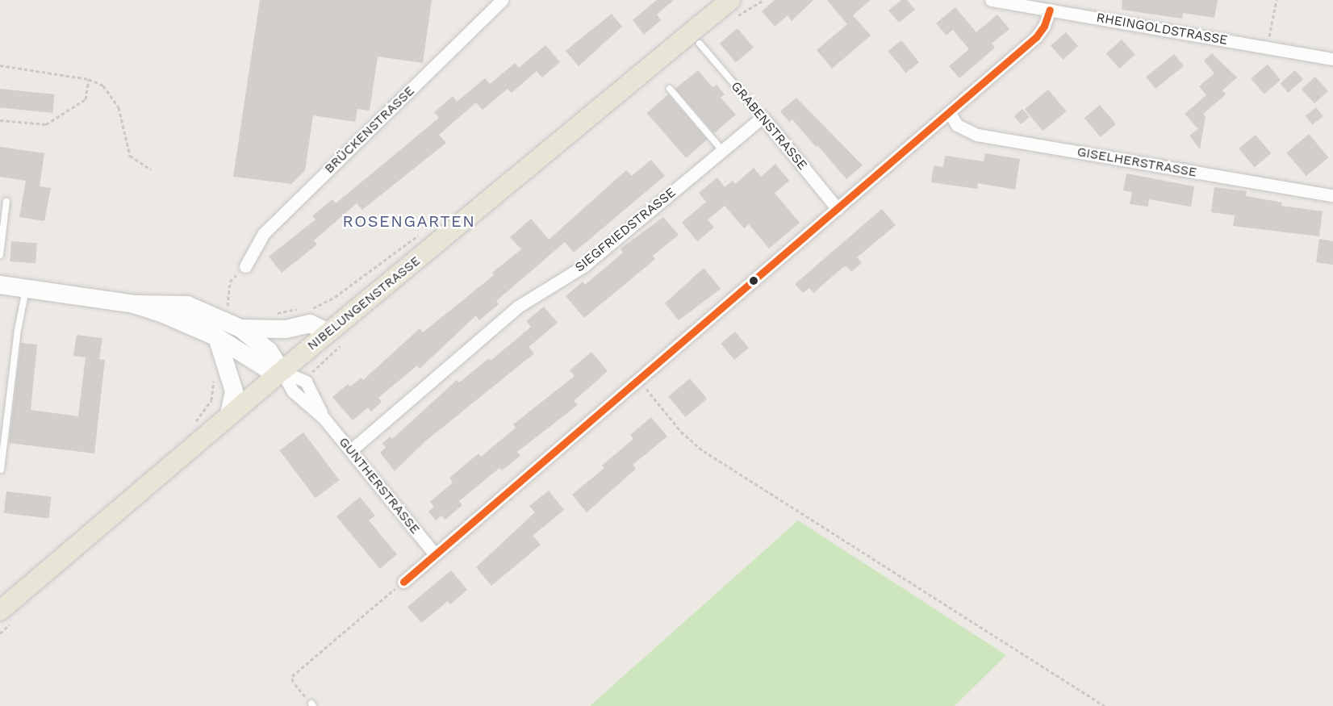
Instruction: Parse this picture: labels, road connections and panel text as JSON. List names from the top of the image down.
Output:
{
  "streets": {
    "main road": ["NIBELUNGENSTRASSE"],
    "street": [
      "RHEINGOLDSTRASSE",
      "GRABENSTRASSE",
      "BRÜCKENSTRASSE",
      "GISELHERSTRASSE",
      "SIEGFRIEDSTRASSE",
      "GUNTHERSTRASSE"
    ]
  },
  "crossings": [
    ["GRABENSTRASSE", "SIEGFRIEDSTRASSE"],
    ["SIEGFRIEDSTRASSE", "GUNTHERSTRASSE"],
    ["NIBELUNGENSTRASSE", "GUNTHERSTRASSE"]
  ],
  "districts": ["ROSENGARTEN"]
}
